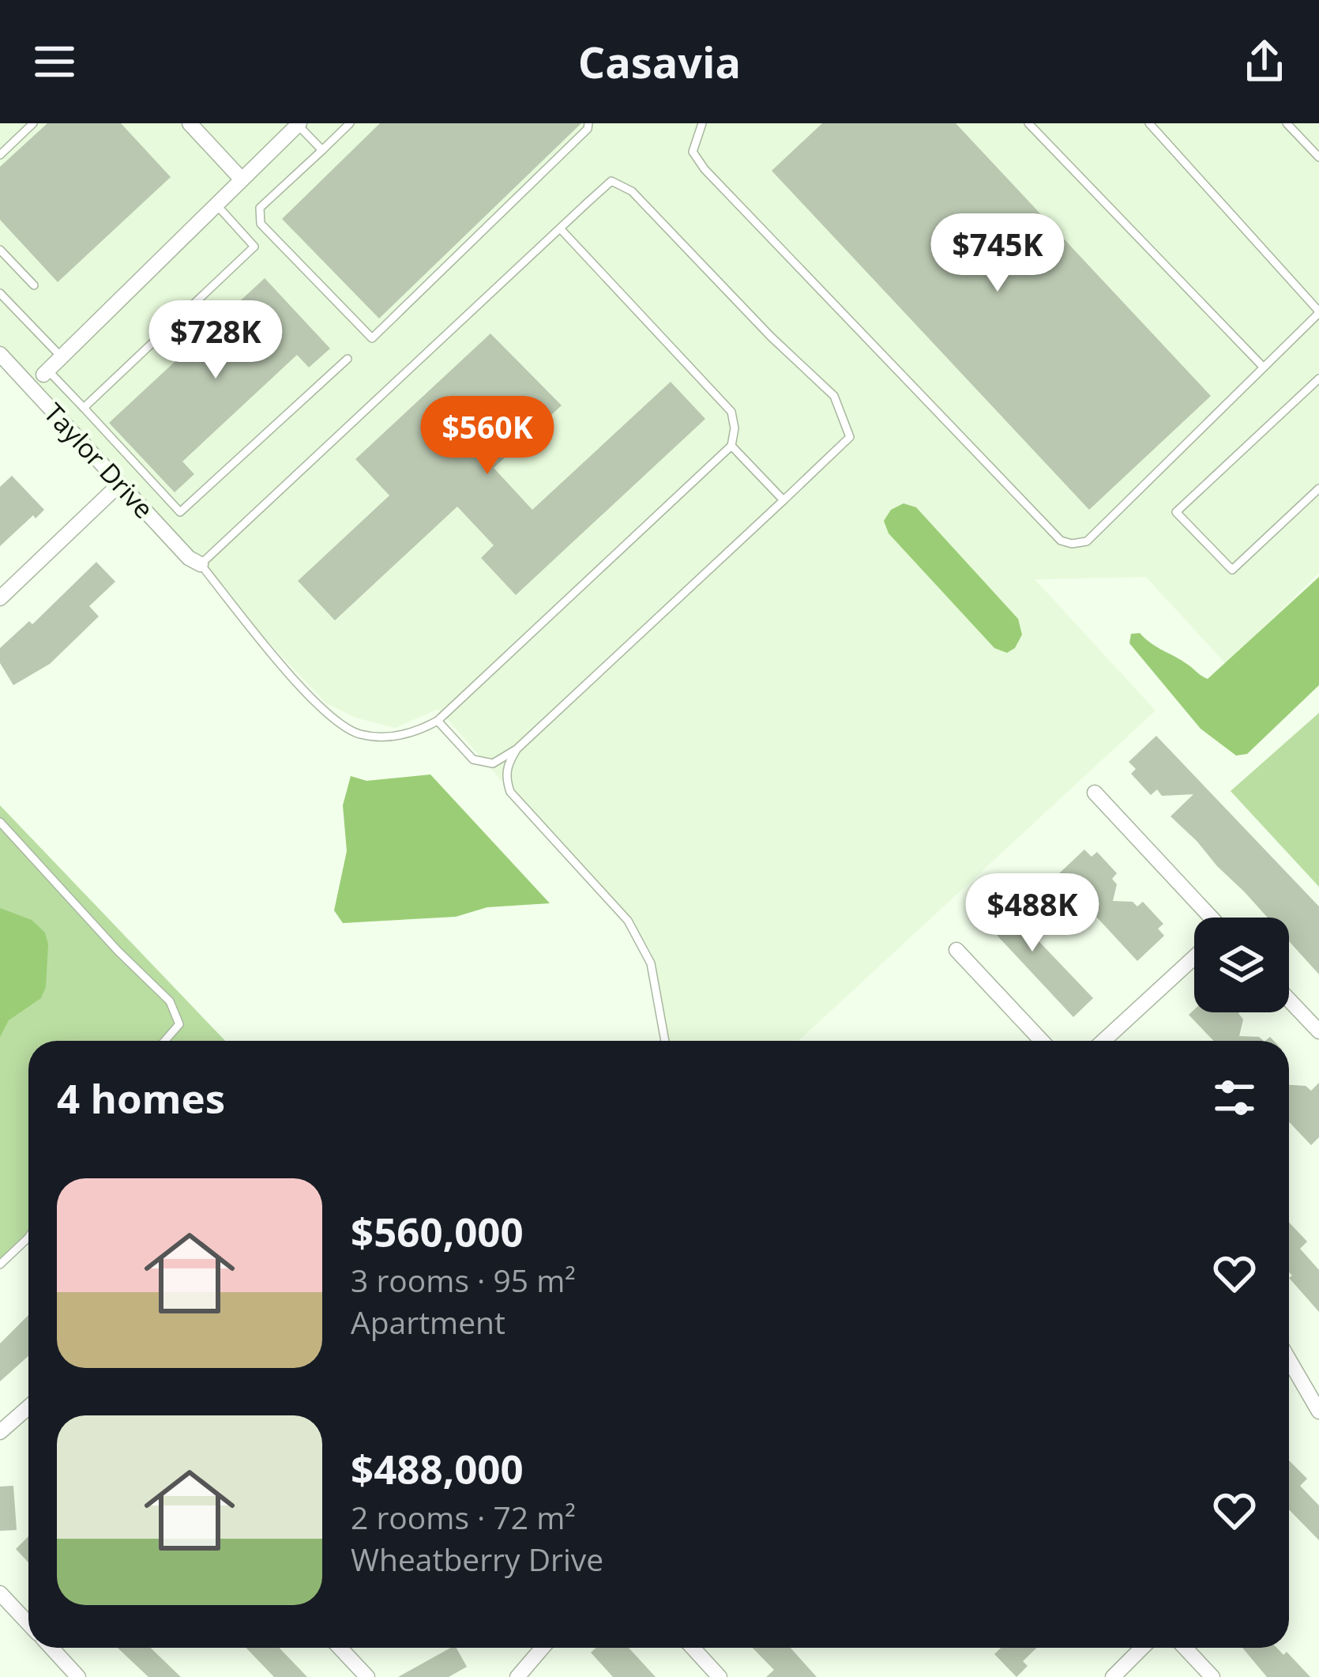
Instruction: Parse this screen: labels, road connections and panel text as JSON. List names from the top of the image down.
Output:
{
  "streets": {
    "street": ["Taylor Drive"]
  },
  "page": {
    "header": "Casavia",
    "price": [
      "$745K",
      "$728K",
      "$560K",
      "$488K"
    ],
    "heading": "4 homes",
    "list": [
      {
        "name": "$560,000",
        "note": "3 rooms · 95 m² · Apartment"
      },
      {
        "name": "$488,000",
        "note": "2 rooms · 72 m² · Wheatberry Drive"
      }
    ]
  }
}
